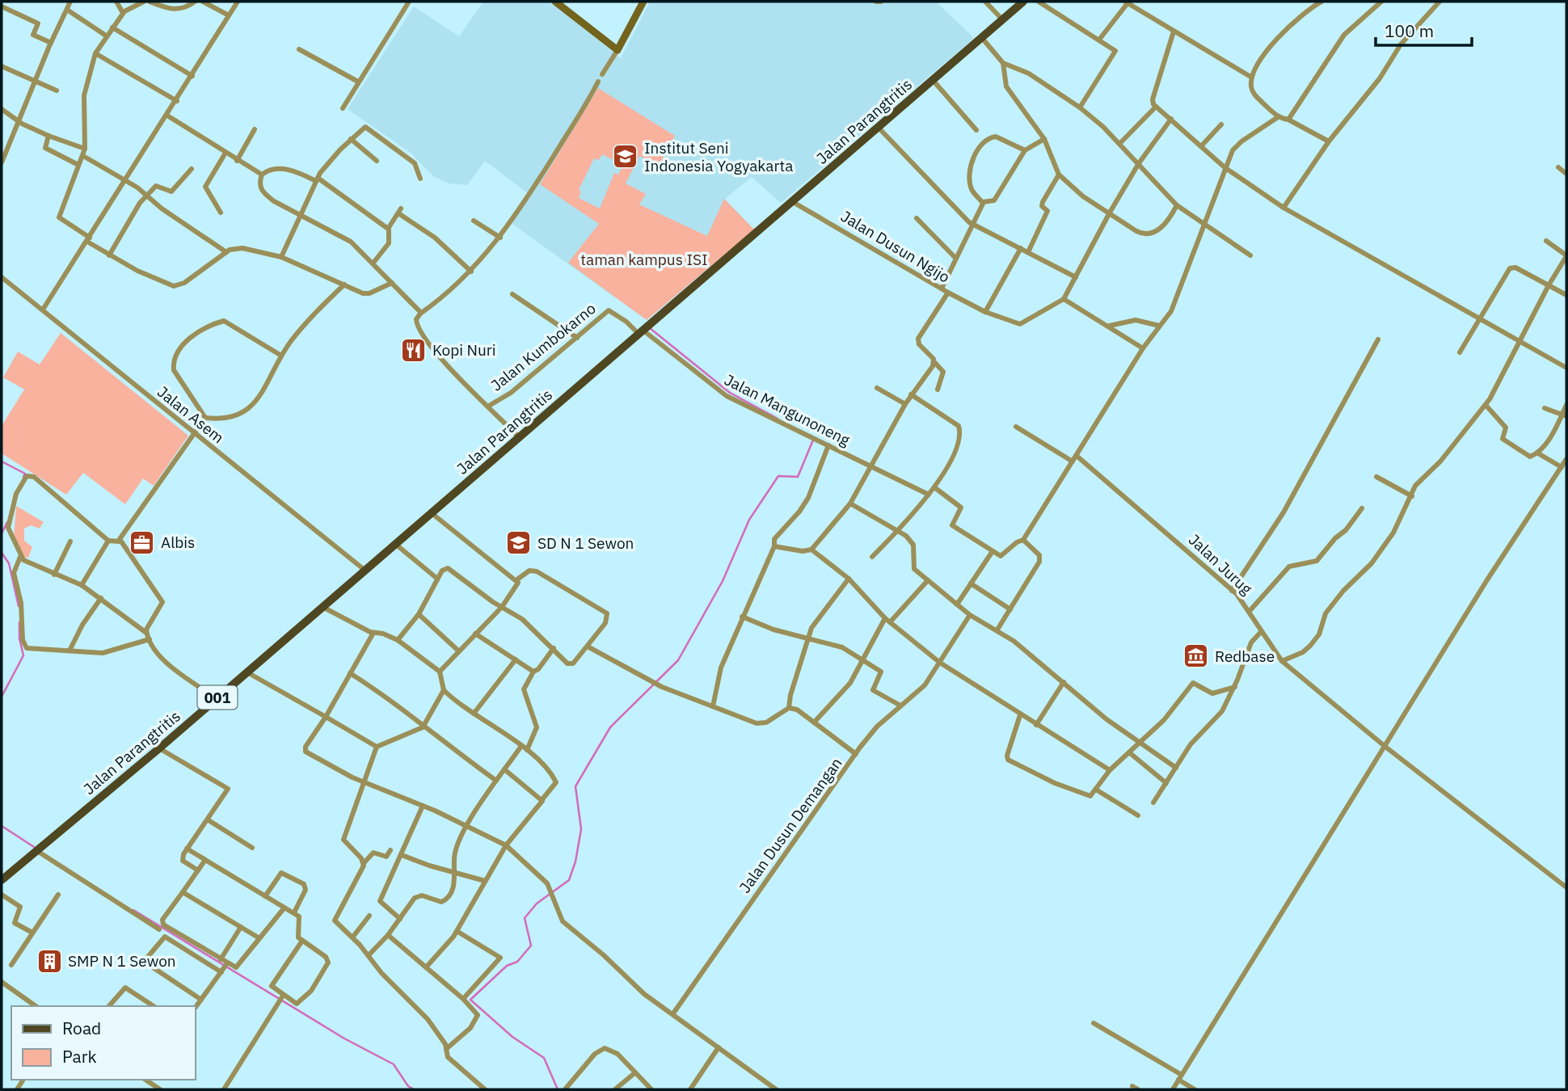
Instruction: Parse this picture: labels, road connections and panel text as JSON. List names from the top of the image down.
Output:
{
  "streets": {
    "main road": ["Jalan Parangtritis", "001"],
    "street": [
      "Jalan Dusun Ngijo",
      "Jalan Kumbokarno",
      "Jalan Mangunoneng",
      "Jalan Asem",
      "Jalan Jurug",
      "Jalan Dusun Demangan"
    ]
  },
  "crossings": [
    ["Jalan Parangtritis", "Jalan Dusun Ngijo"],
    ["Jalan Parangtritis", "Jalan Kumbokarno"],
    ["Jalan Parangtritis", "Jalan Mangunoneng"],
    ["Jalan Parangtritis", "Jalan Asem"],
    ["Jalan Kumbokarno", "Jalan Mangunoneng"]
  ],
  "parks": ["taman kampus ISI"],
  "places": {
    "school or university": ["Institut Seni Indonesia Yogyakarta", "SD N 1 Sewon"],
    "restaurant": ["Kopi Nuri"],
    "office": ["Albis"],
    "museum": ["Redbase"],
    "building": ["SMP N 1 Sewon"]
  },
  "legend": ["Road", "Park"],
  "scale_bar": "100 m"
}
